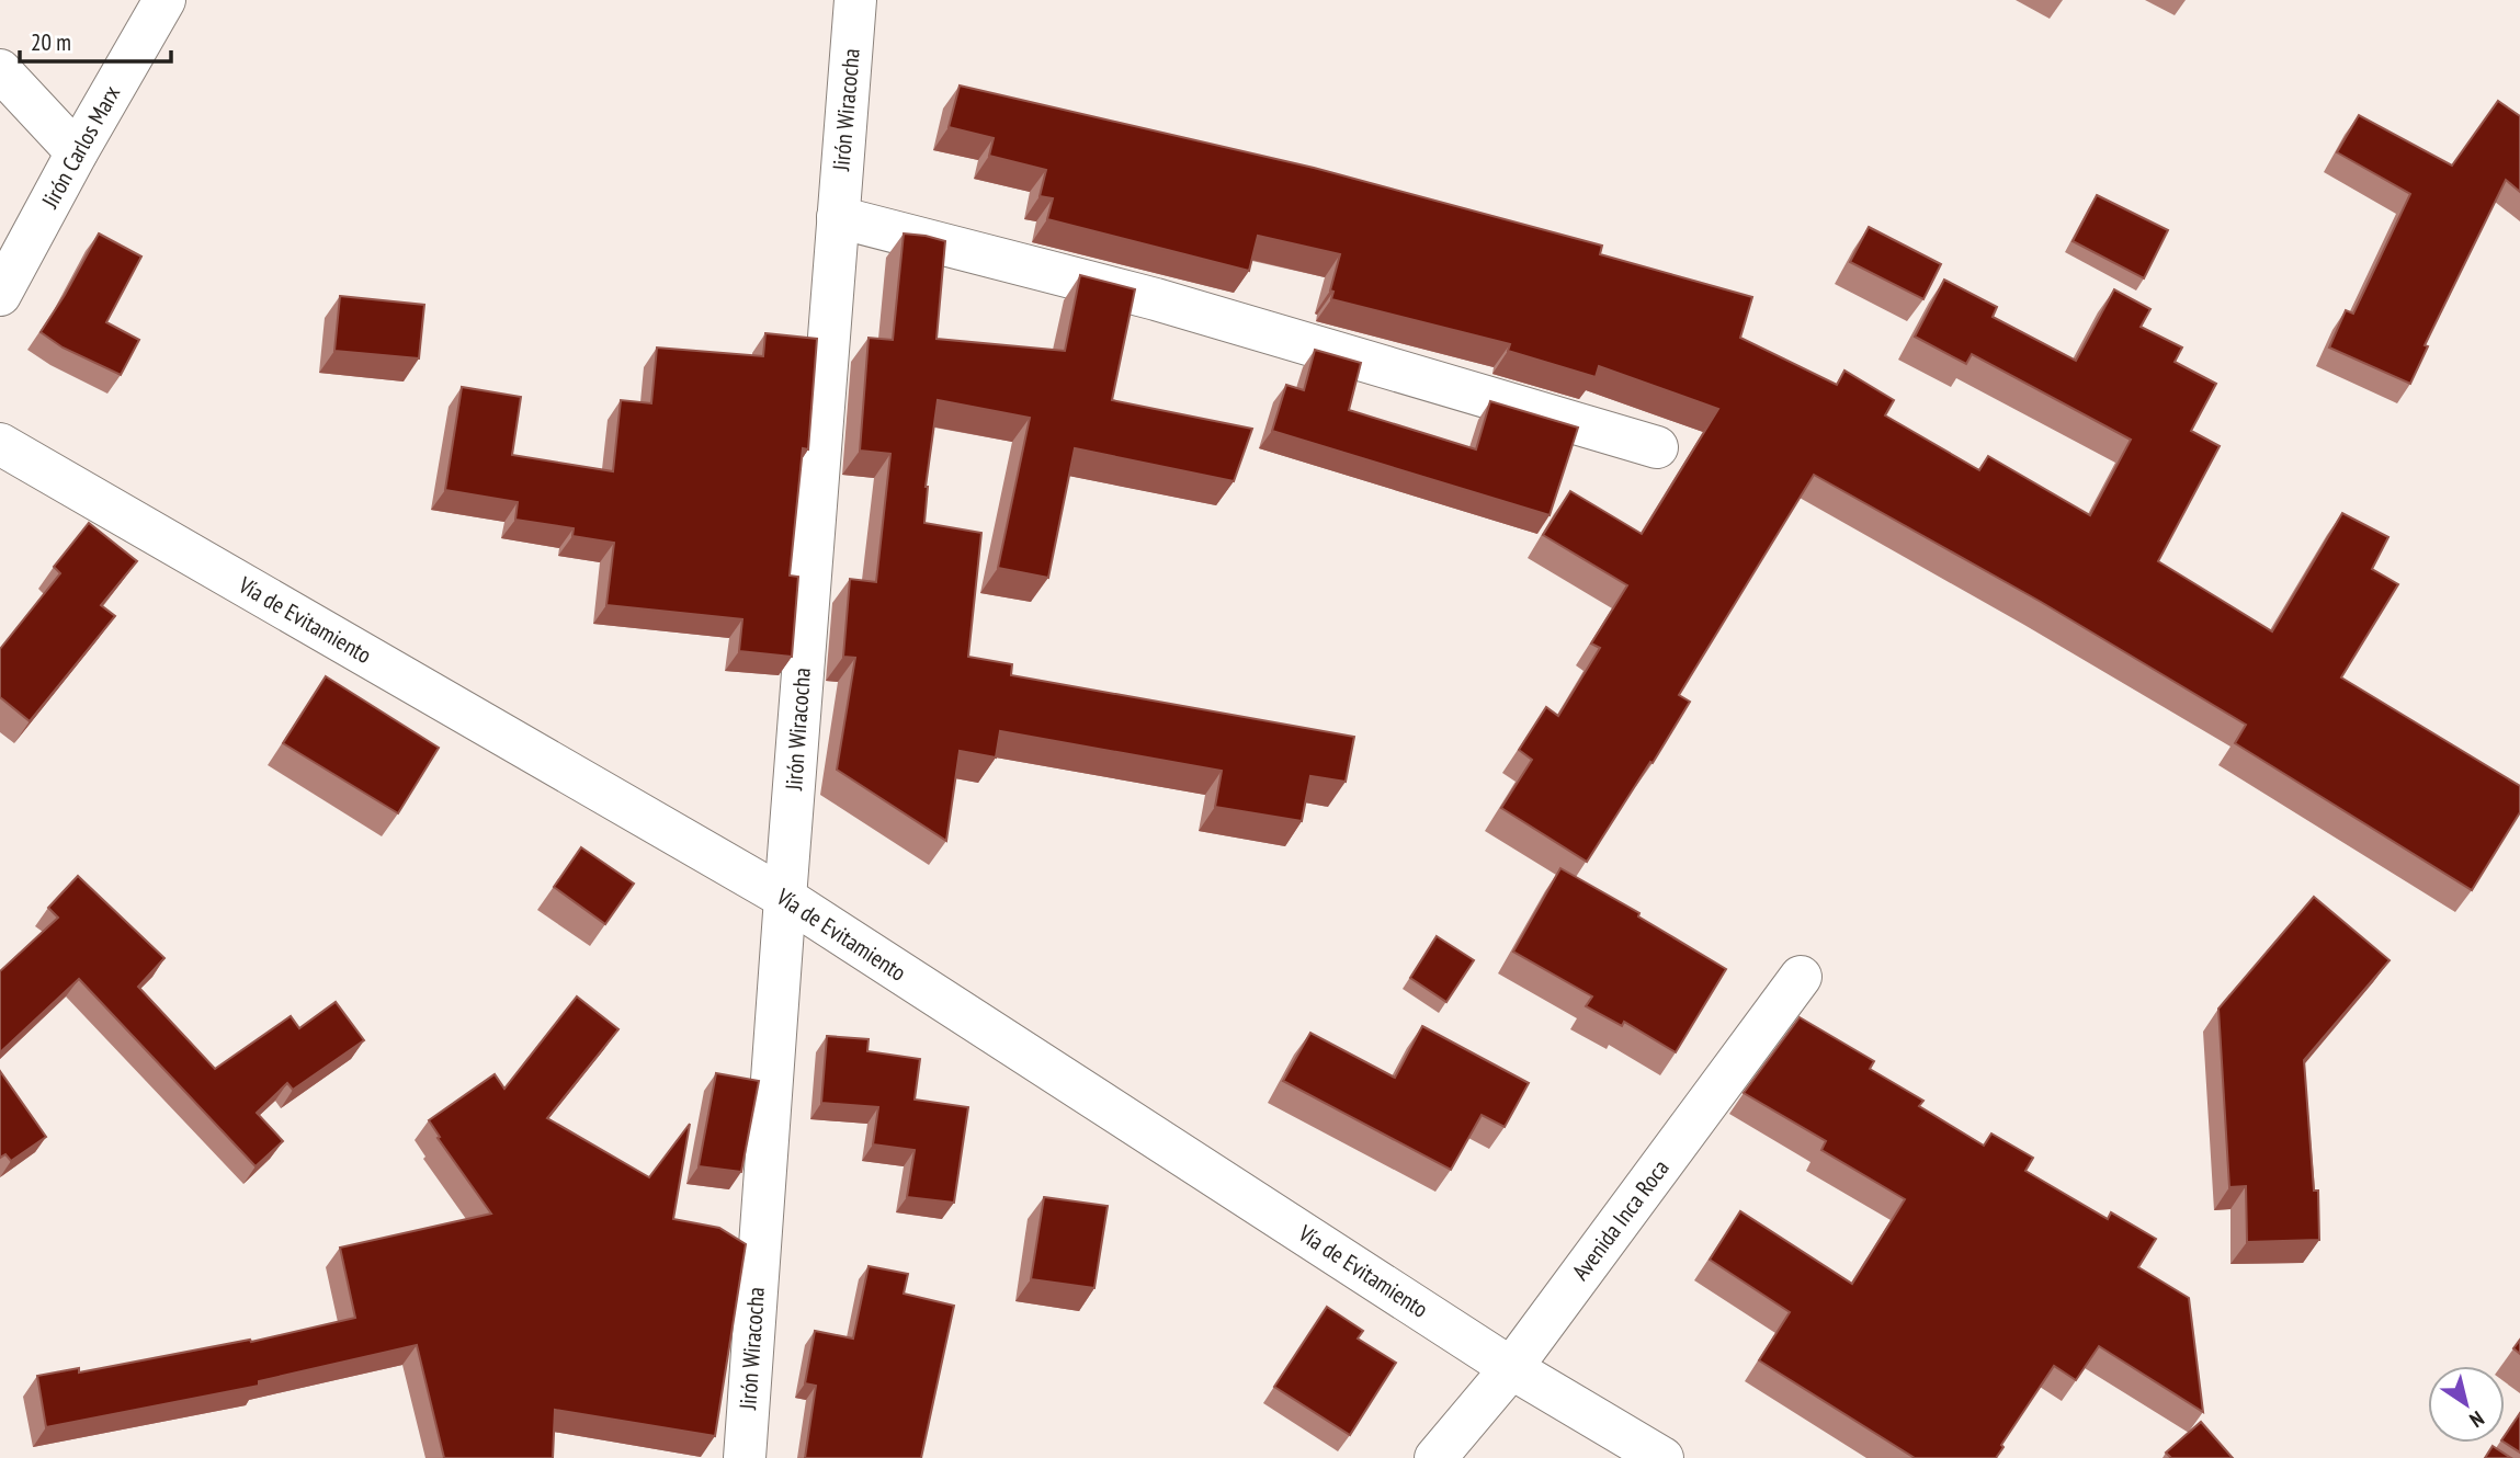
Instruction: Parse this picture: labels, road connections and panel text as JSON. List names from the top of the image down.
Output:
{
  "streets": {
    "main road": [
      "Jirón Wiracocha",
      "Jirón Carlos Marx",
      "Vía de Evitamiento",
      "Avenida Inca Roca"
    ]
  },
  "crossings": [
    ["Jirón Wiracocha", "Vía de Evitamiento"],
    ["Vía de Evitamiento", "Avenida Inca Roca"]
  ],
  "scale_bar": "20 m",
  "north": "bottom right"
}
